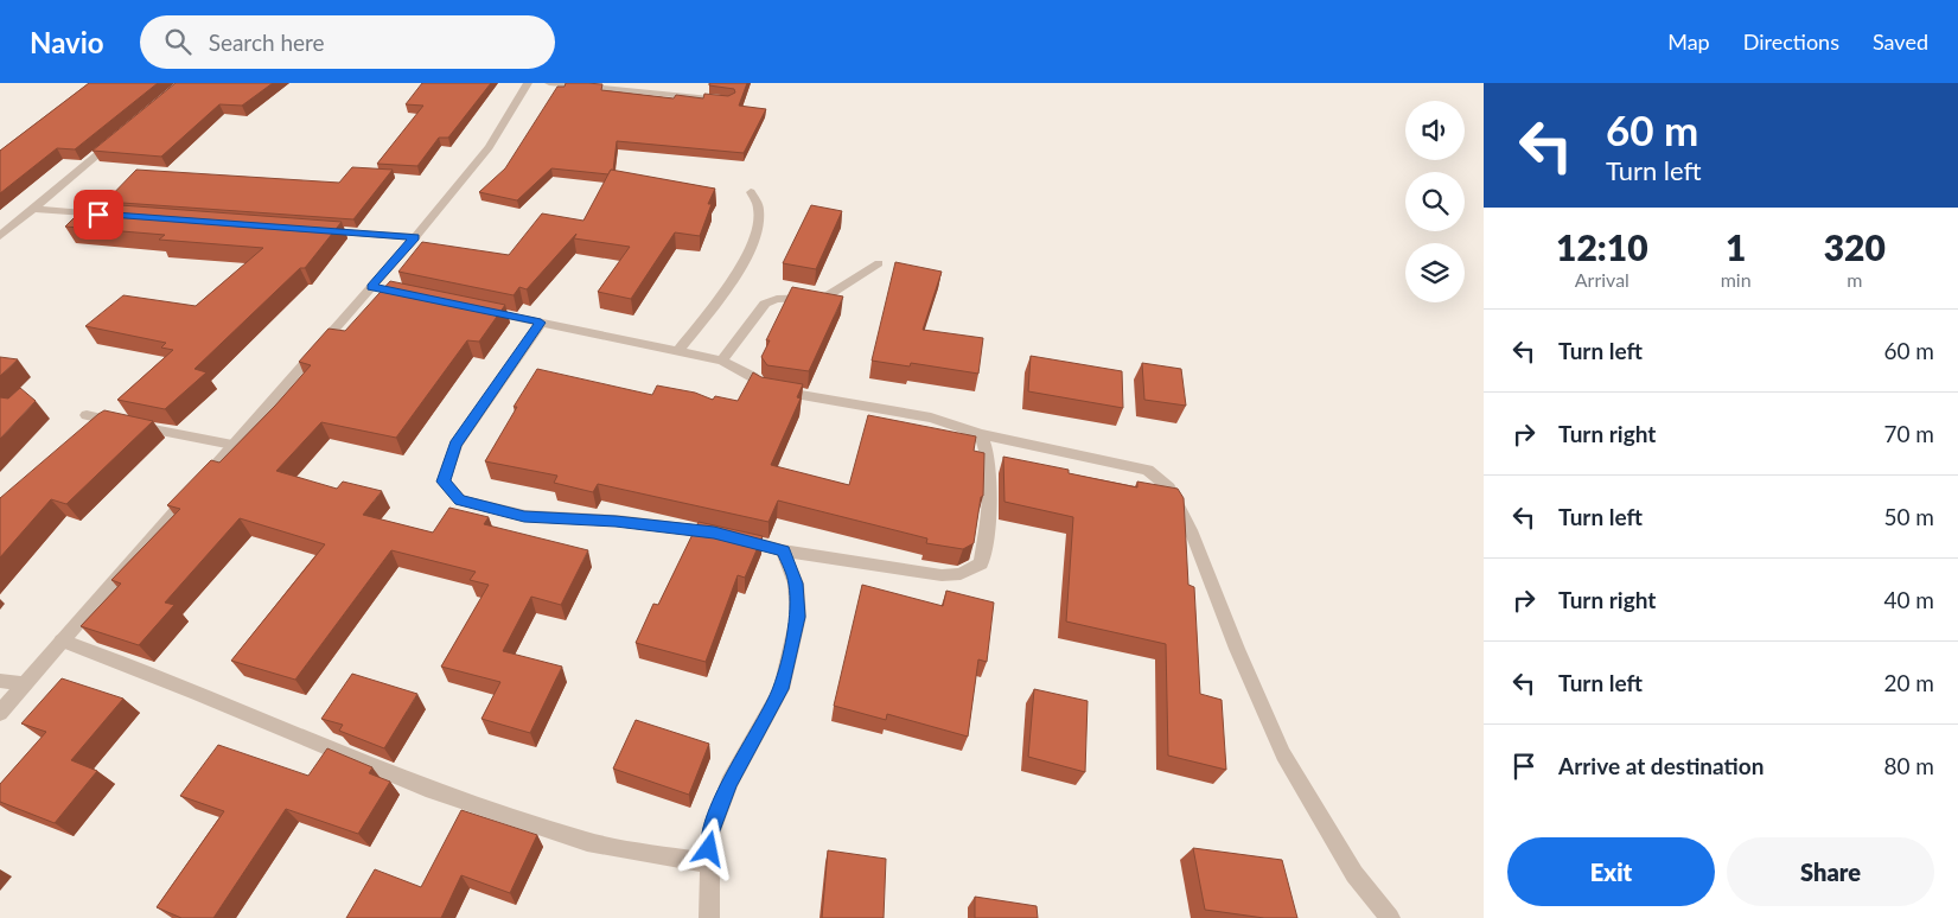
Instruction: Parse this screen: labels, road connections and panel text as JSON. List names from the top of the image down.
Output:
{
  "page": {
    "header": "Navio",
    "search": "Search here",
    "nav": ["Map", "Directions", "Saved"],
    "turn": ["60 m", "Turn left"],
    "eta": [
      "12:10",
      "Arrival",
      "1",
      "min",
      "320",
      "m"
    ],
    "list": [
      {
        "name": "Turn left",
        "value": "60 m"
      },
      {
        "name": "Turn right",
        "value": "70 m"
      },
      {
        "name": "Turn left",
        "value": "50 m"
      },
      {
        "name": "Turn right",
        "value": "40 m"
      },
      {
        "name": "Turn left",
        "value": "20 m"
      },
      {
        "name": "Arrive at destination",
        "value": "80 m"
      }
    ],
    "buttons": ["Exit", "Share"]
  }
}
